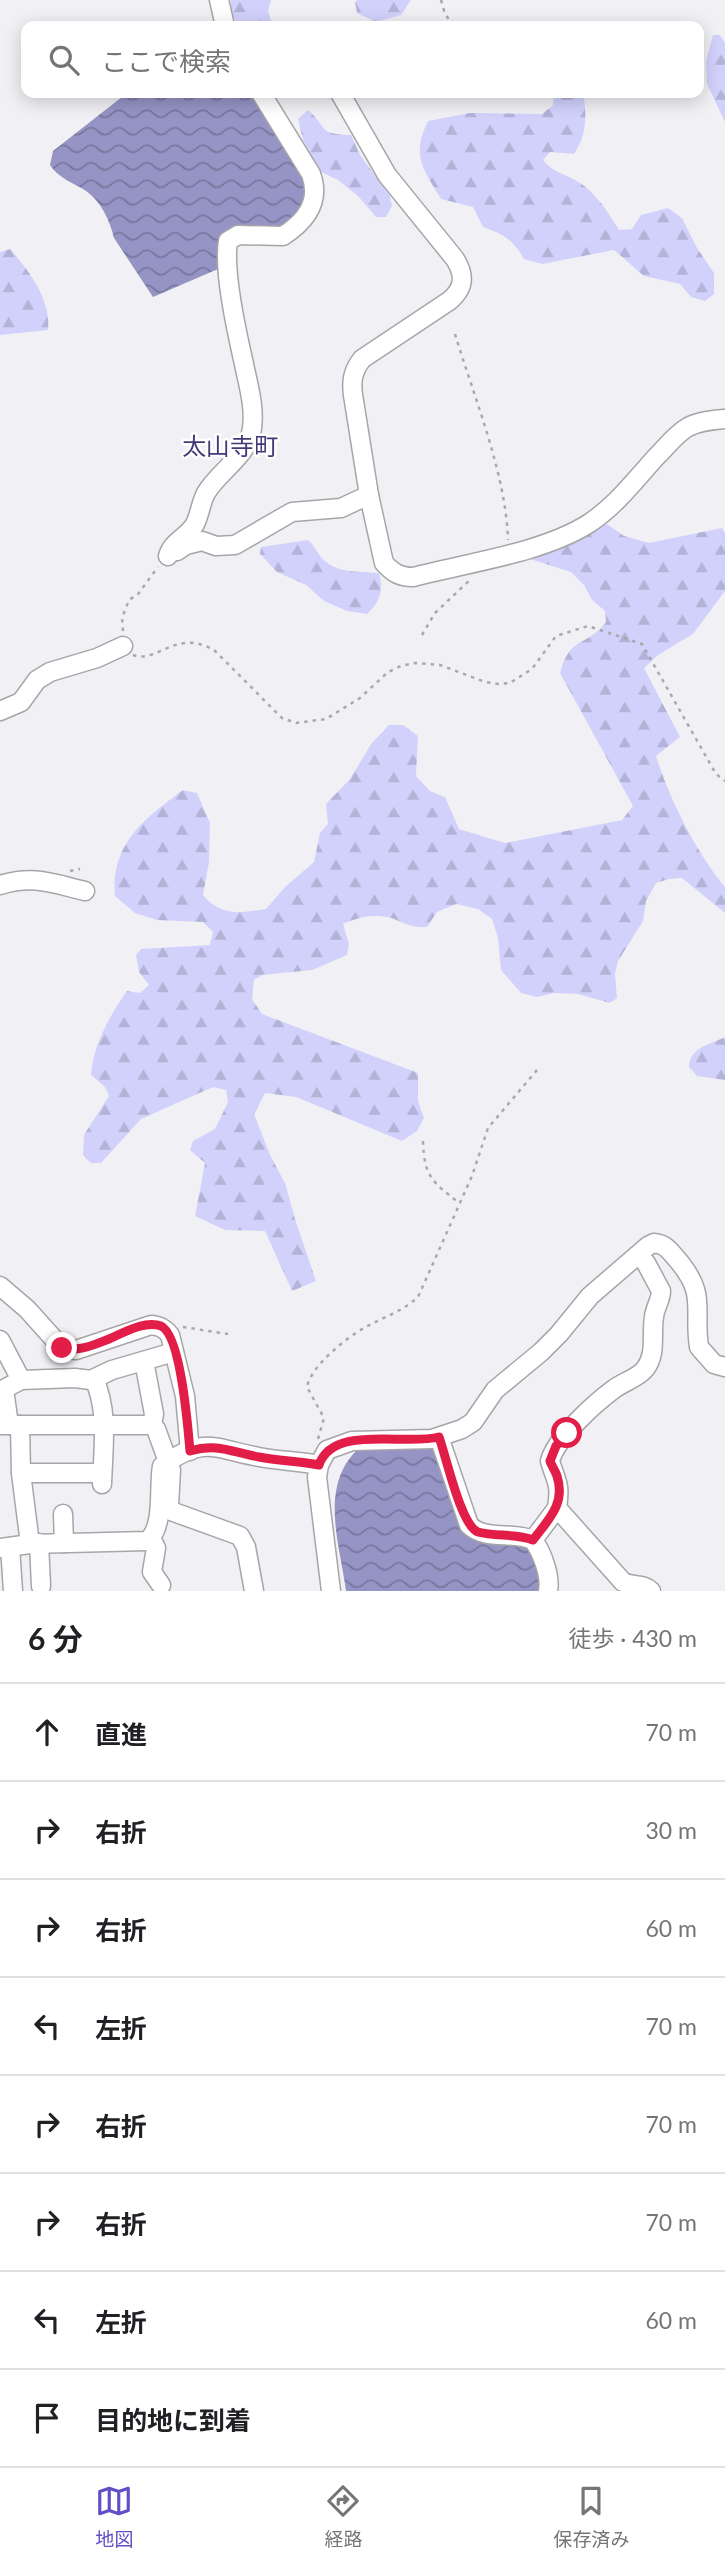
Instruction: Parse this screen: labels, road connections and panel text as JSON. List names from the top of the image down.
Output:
{
  "districts": ["太山寺町"],
  "page": {
    "search": "ここで検索",
    "heading": ["6 分", "徒歩 · 430 m"],
    "list": [
      ["直進", "70 m"],
      ["右折", "30 m"],
      ["右折", "60 m"],
      ["左折", "70 m"],
      ["右折", "70 m"],
      ["右折", "70 m"],
      ["左折", "60 m"],
      "目的地に到着"
    ],
    "nav": ["地図", "経路", "保存済み"]
  }
}
